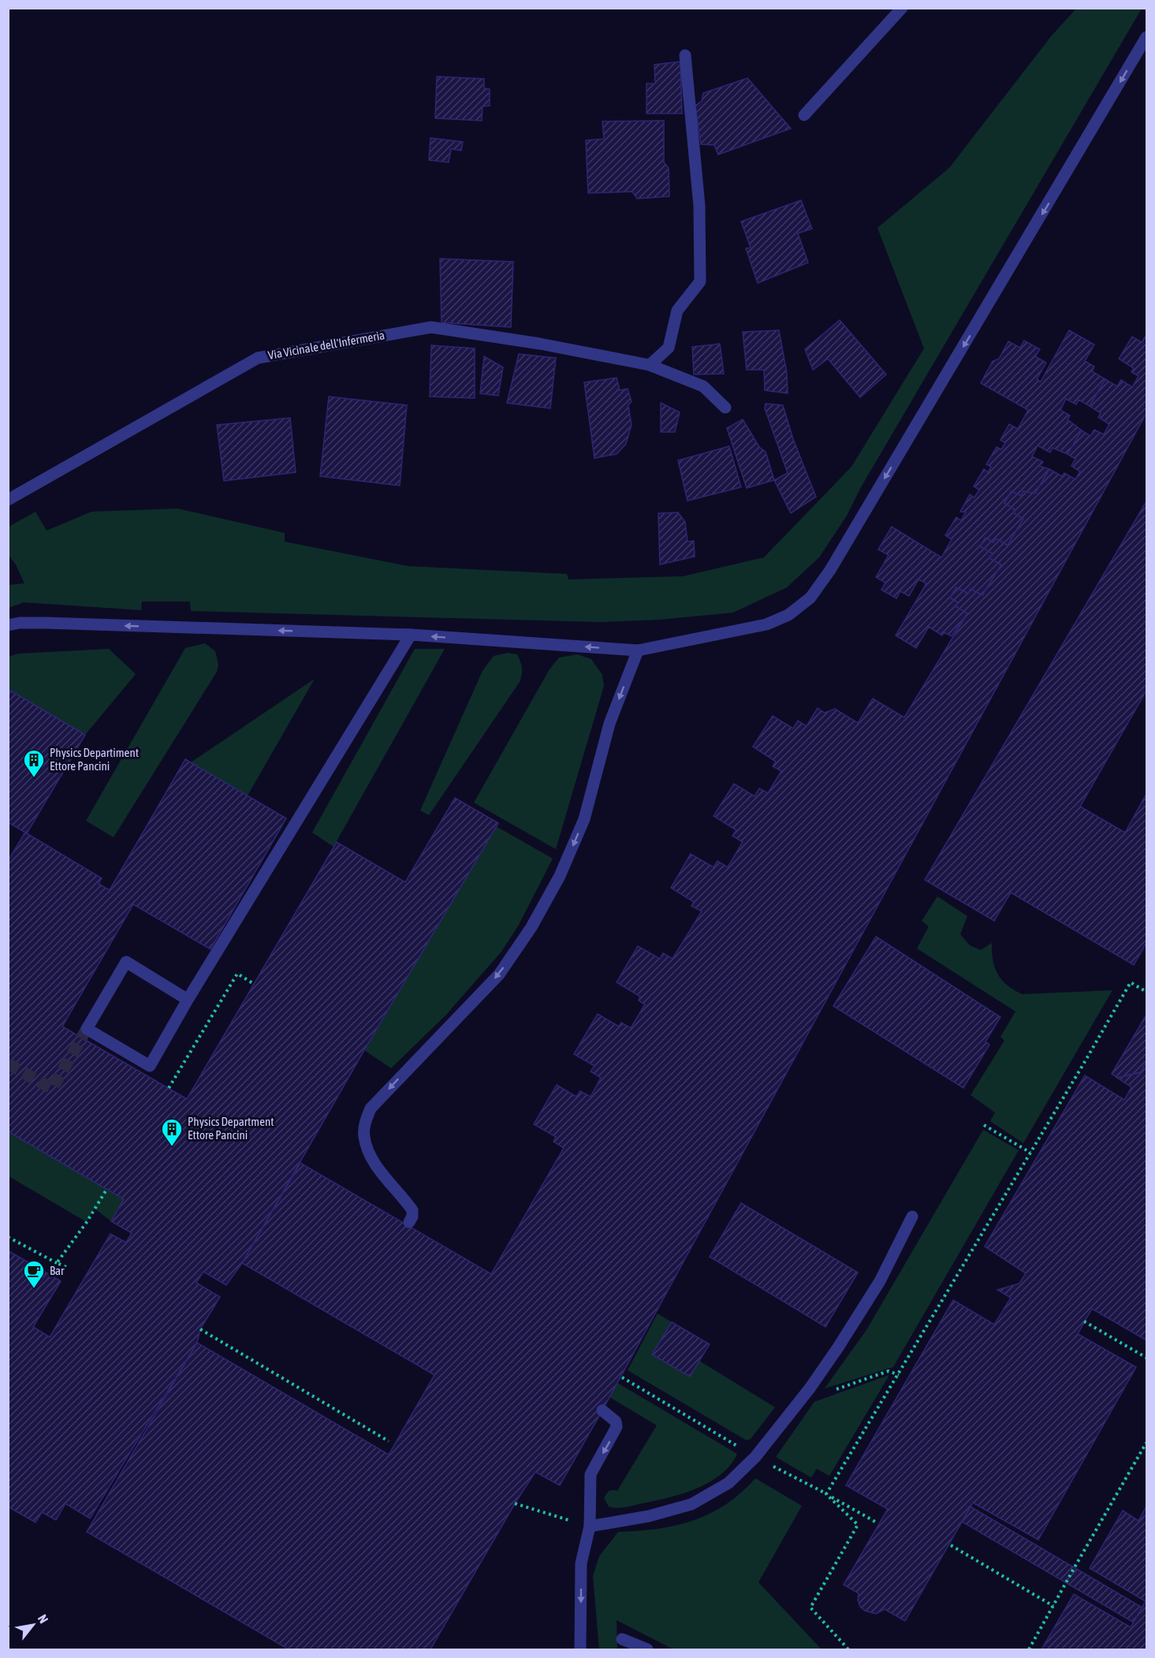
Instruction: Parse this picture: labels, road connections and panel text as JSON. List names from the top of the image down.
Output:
{
  "streets": {
    "street": ["Via Vicinale dell'Infermeria"]
  },
  "places": {
    "building": ["Physics Departiment Ettore Pancini", "Physics Department Ettore Pancini"],
    "cafe": ["Bar"]
  },
  "north": "top right"
}
